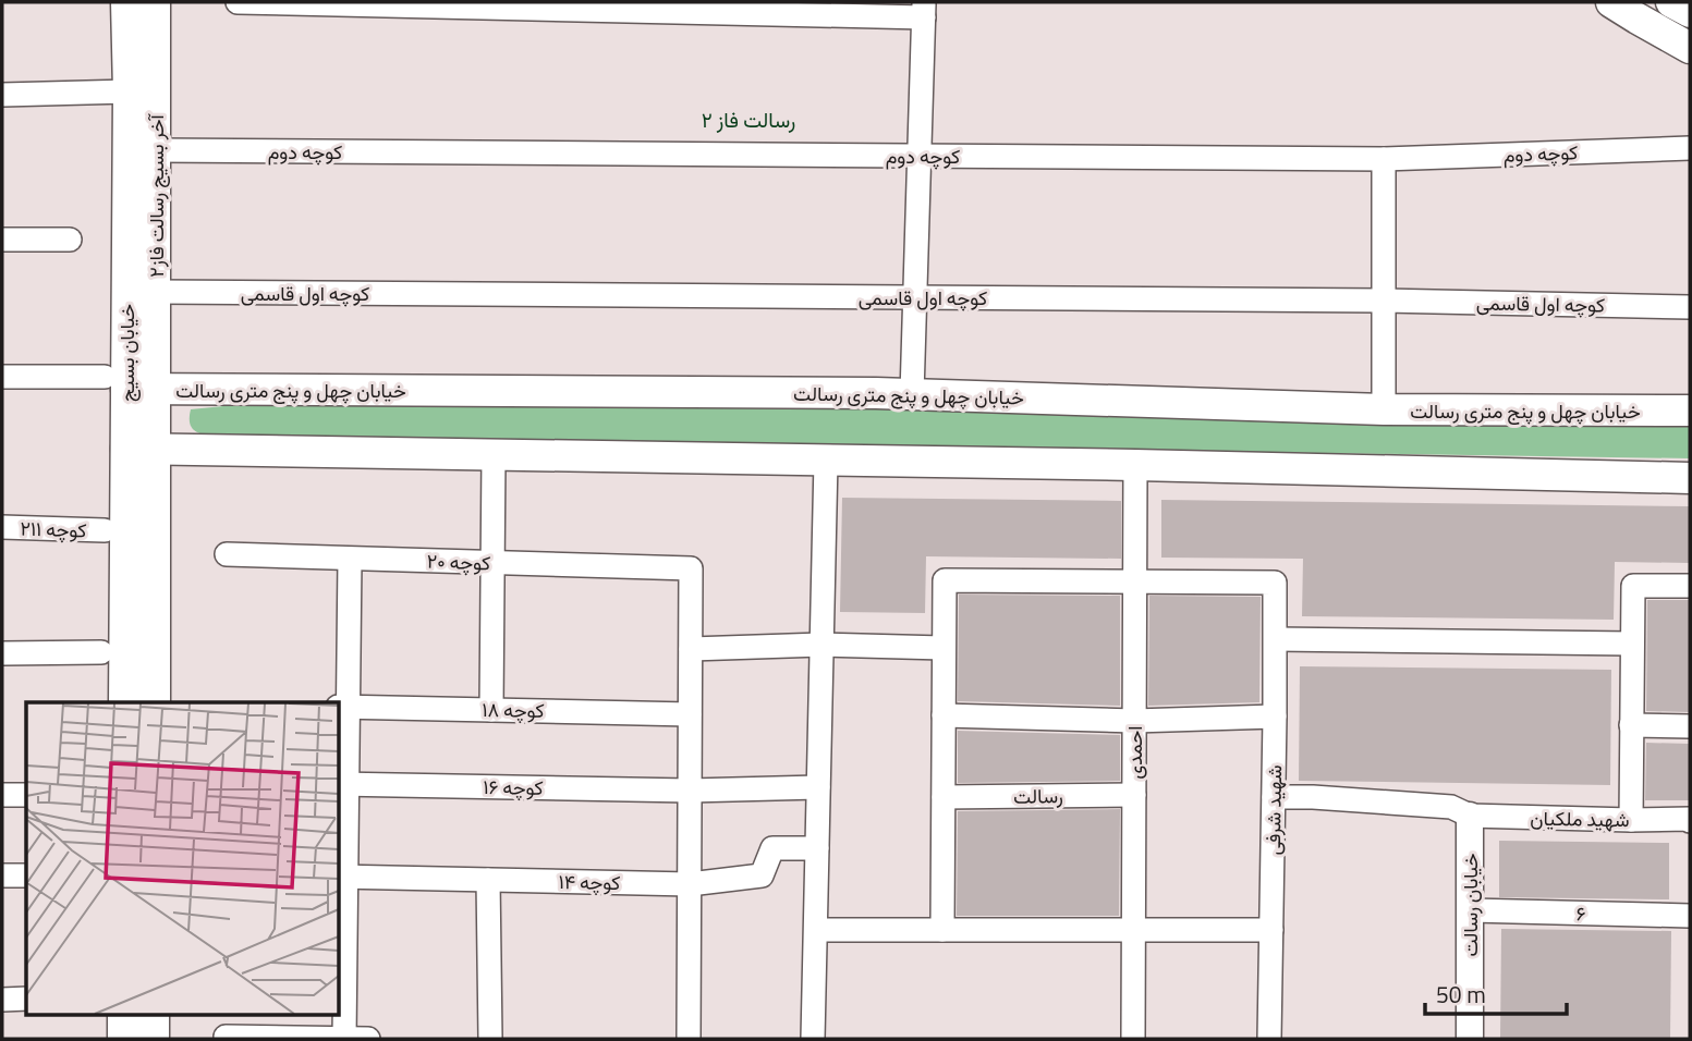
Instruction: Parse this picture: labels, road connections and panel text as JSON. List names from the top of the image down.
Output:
{
  "streets": {
    "main road": ["آخر بسیج رسالت فاز۲", "خیابان بسیج", "خیابان چهل و پنج متری رسالت"],
    "street": [
      "کوچه دوم",
      "کوچه اول قاسمی",
      "کوچه ۲۱۱",
      "۲۰ کوچه",
      "۱۸ کوچه",
      "احمدی",
      "۱۶ کوچه",
      "رسالت",
      "شهید شرفی",
      "شهید ملکیان",
      "‍‍ ۱۴ کوچه",
      "خیابان رسالت",
      "۶"
    ]
  },
  "crossings": [
    ["کوچه دوم", "آخر بسیج رسالت فاز۲"],
    ["آخر بسیج رسالت فاز۲", "کوچه اول قاسمی"],
    ["آخر بسیج رسالت فاز۲", "خیابان بسیج"],
    ["آخر بسیج رسالت فاز۲", "خیابان چهل و پنج متری رسالت"],
    ["خیابان بسیج", "خیابان چهل و پنج متری رسالت"],
    ["احمدی", "رسالت"],
    ["احمدی", "شهید شرفی"],
    ["شهید شرفی", "شهید ملکیان"],
    ["شهید ملکیان", "خیابان رسالت"],
    ["خیابان رسالت", "۶"]
  ],
  "districts": ["رسالت فاز ۲"],
  "scale_bar": "50 m"
}
